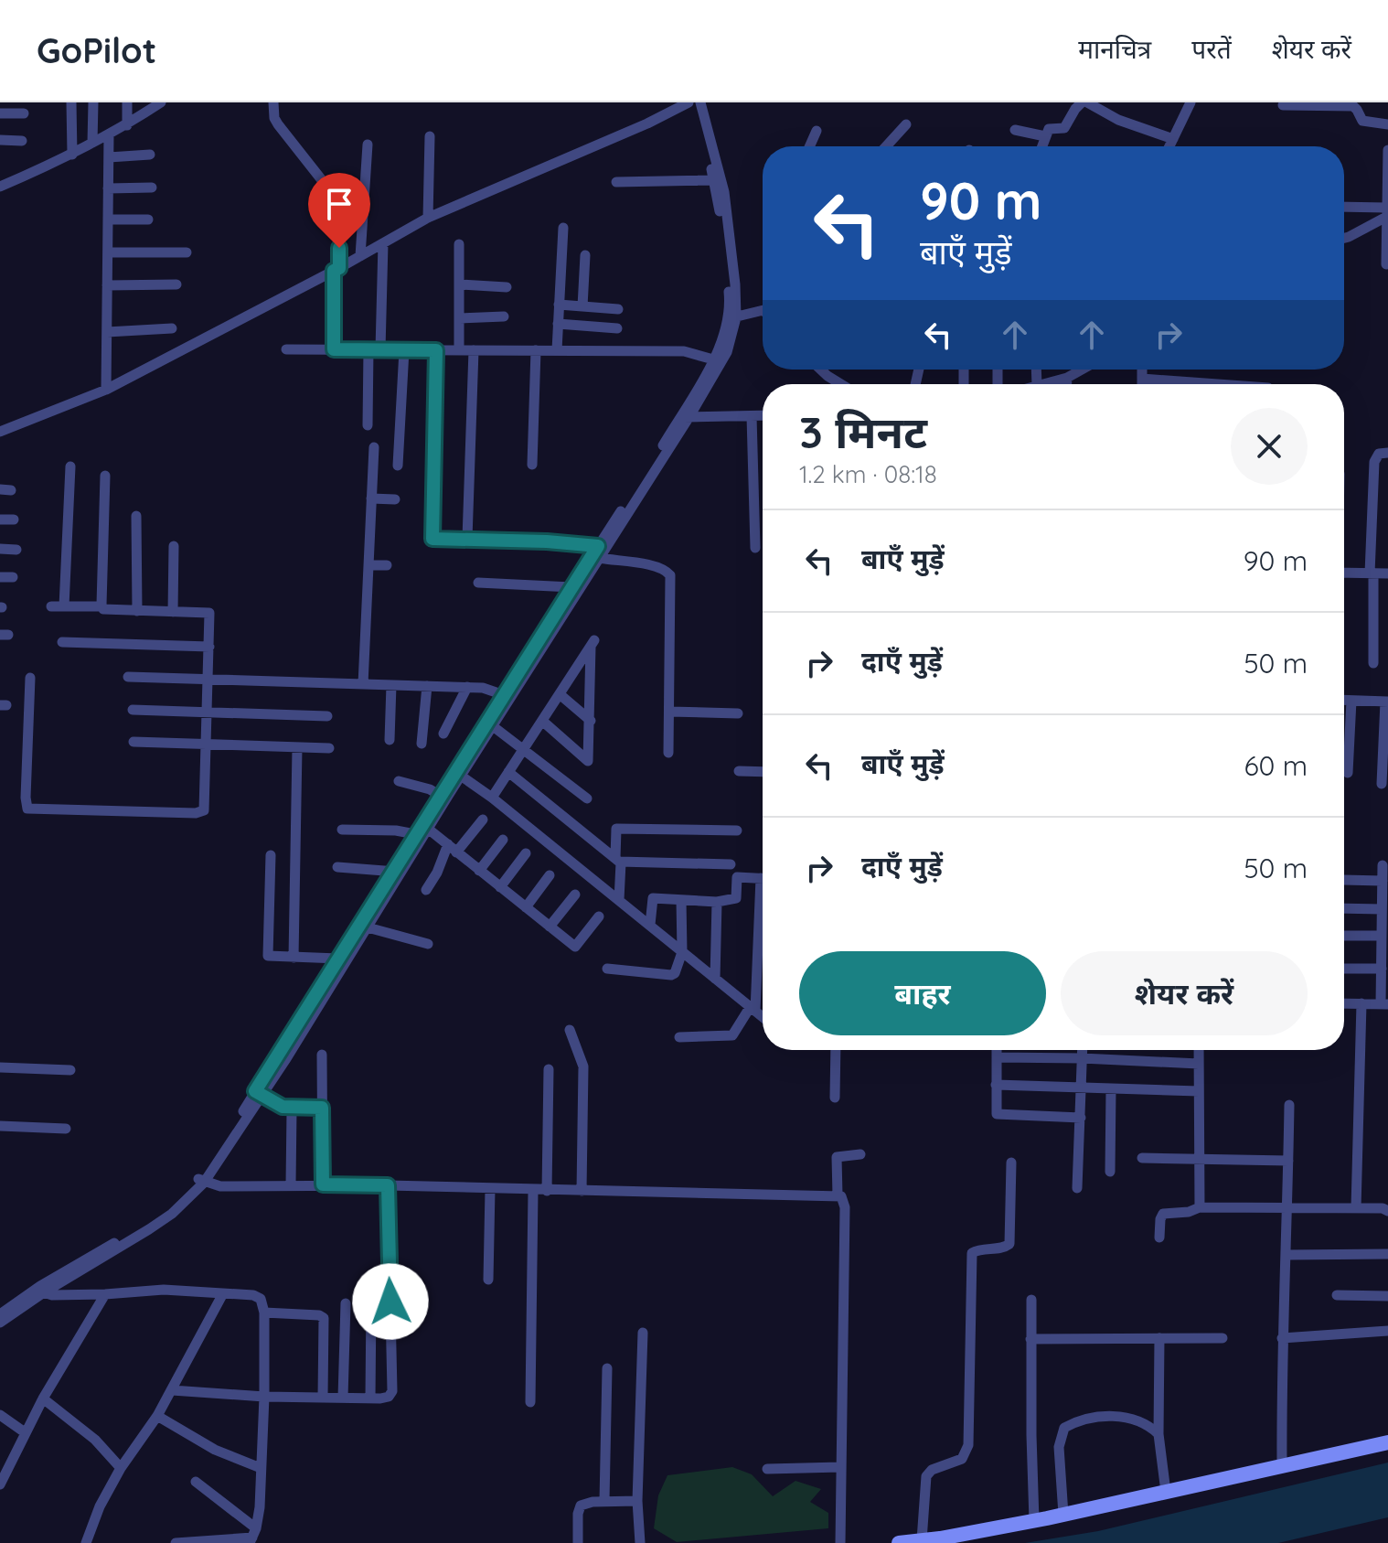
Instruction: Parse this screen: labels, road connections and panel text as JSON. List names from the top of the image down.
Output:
{
  "page": {
    "header": "GoPilot",
    "nav": ["मानचित्र", "परतें", "शेयर करें"],
    "turn": ["90 m", "बाएँ मुड़ें"],
    "heading": ["3 मिनट", "1.2 km · 08:18"],
    "list": [
      {
        "name": "बाएँ मुड़ें",
        "value": "90 m"
      },
      {
        "name": "दाएँ मुड़ें",
        "value": "50 m"
      },
      {
        "name": "बाएँ मुड़ें",
        "value": "60 m"
      },
      {
        "name": "दाएँ मुड़ें",
        "value": "50 m"
      }
    ],
    "buttons": ["बाहर", "शेयर करें"]
  }
}
